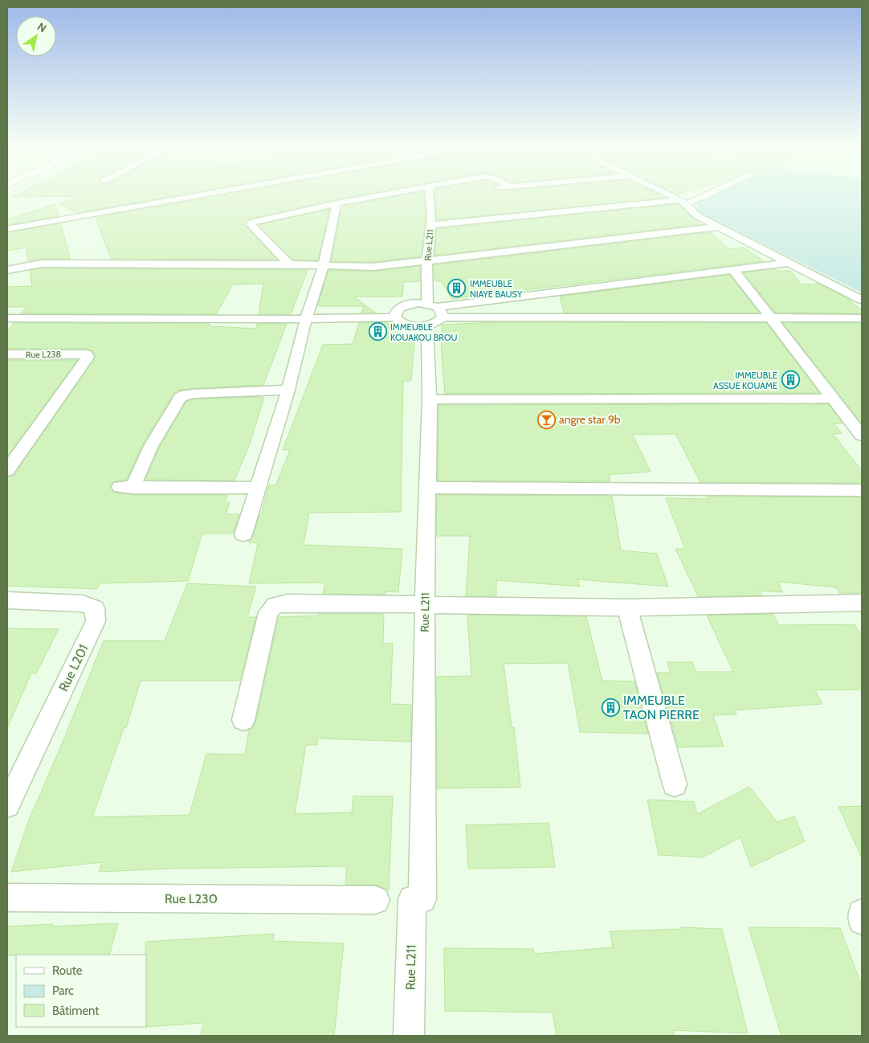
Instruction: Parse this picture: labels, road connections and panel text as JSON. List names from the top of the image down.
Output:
{
  "streets": {
    "street": [
      "Rue L211",
      "Rue L238",
      "Rue L201",
      "Rue L230"
    ]
  },
  "places": {
    "building": [
      "IMMEUBLE NIAYE BAUSY",
      "IMMEUBLE KOUAKOU BROU",
      "IMMEUBLE ASSUE KOUAME",
      "IMMEUBLE TAON PIERRE"
    ],
    "bar": ["angre star 9b"]
  },
  "legend": ["Route", "Parc", "Bâtiment"],
  "north": "top right"
}
